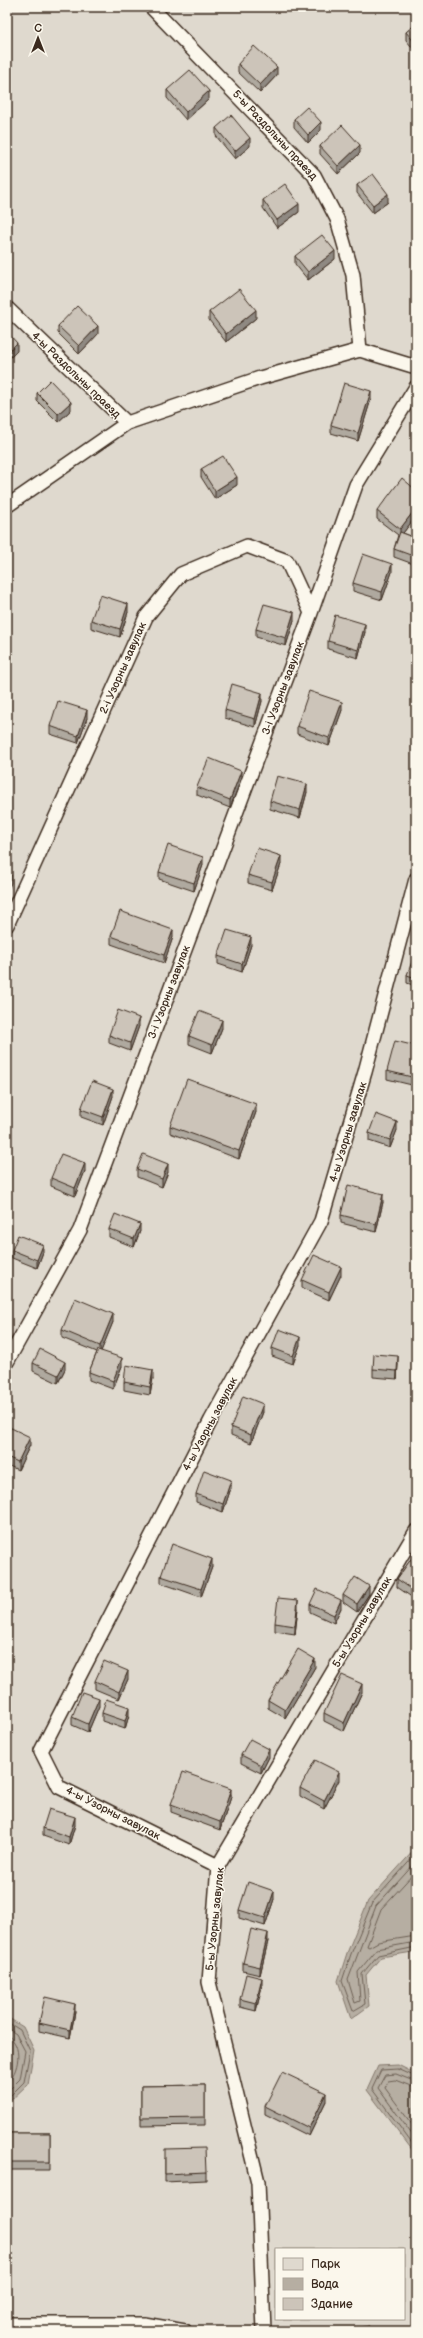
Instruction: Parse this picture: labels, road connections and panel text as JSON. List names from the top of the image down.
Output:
{
  "streets": {
    "lane": [
      "5-ы Раздольны праезд",
      "4-ы Раздольны праезд",
      "2-і Узорны завулак",
      "3-і Узорны завулак",
      "4-ы Узорны завулак",
      "5-ы Узорны завулак"
    ]
  },
  "crossings": [
    ["2-і Узорны завулак", "3-і Узорны завулак"],
    ["4-ы Узорны завулак", "5-ы Узорны завулак"]
  ],
  "legend": ["Парк", "Вода", "Здание"],
  "north": "top"
}
